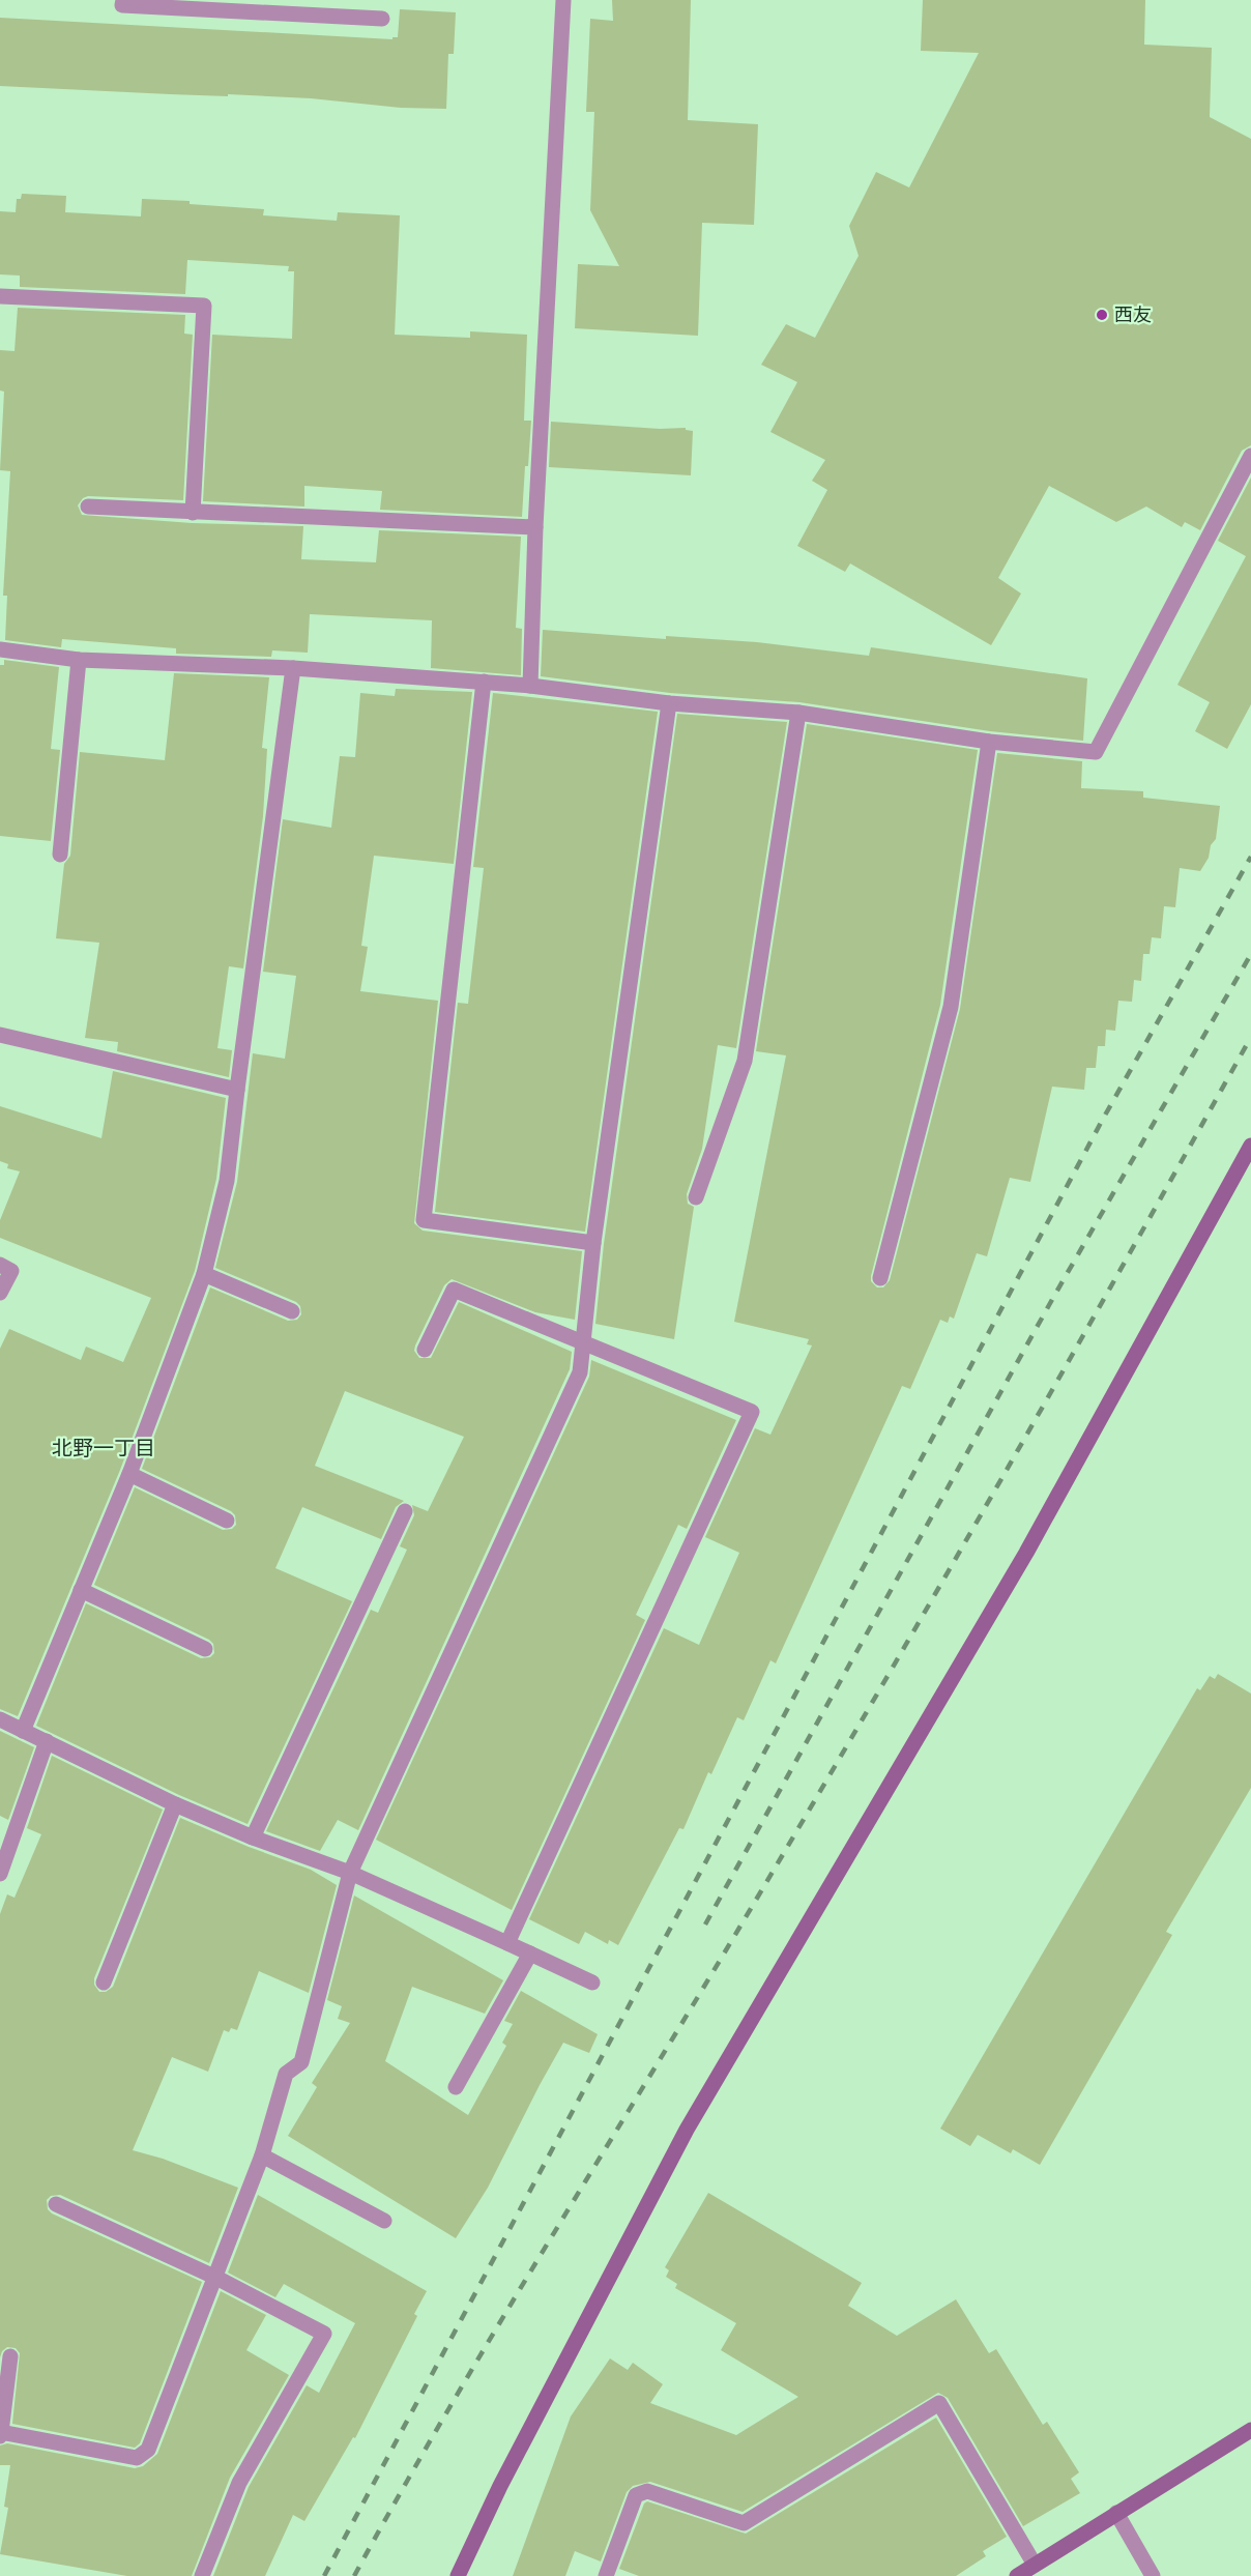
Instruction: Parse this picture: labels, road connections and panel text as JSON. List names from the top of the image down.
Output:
{
  "districts": ["北野一丁目"],
  "places": ["西友"]
}
